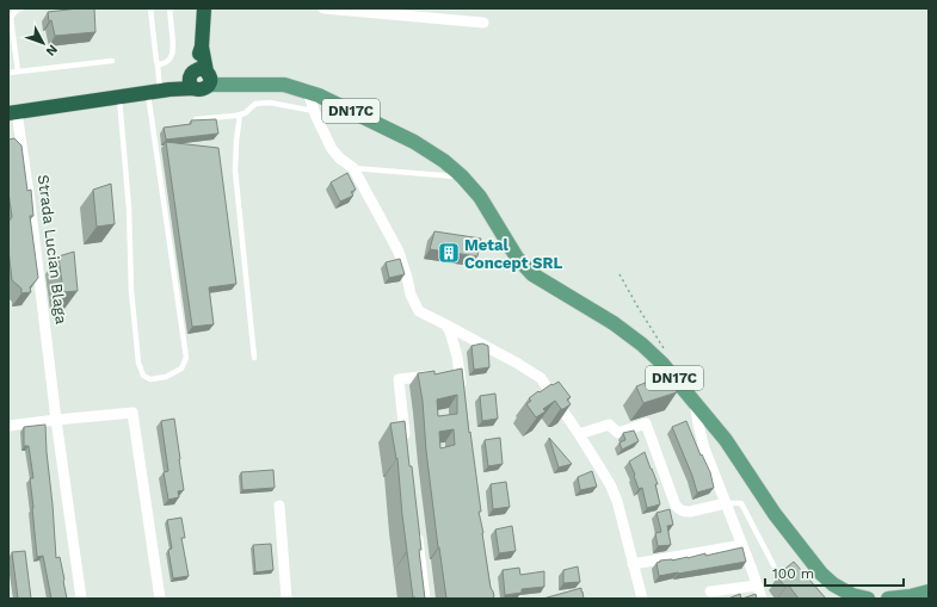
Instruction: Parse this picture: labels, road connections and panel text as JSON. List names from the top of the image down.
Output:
{
  "streets": {
    "highway": ["DN17C", "Strada Lucian Blaga"]
  },
  "crossings": [
    ["DN17C", "Strada Lucian Blaga"]
  ],
  "places": {
    "building": ["Metal Concept SRL"]
  },
  "scale_bar": "100 m",
  "north": "bottom right"
}
